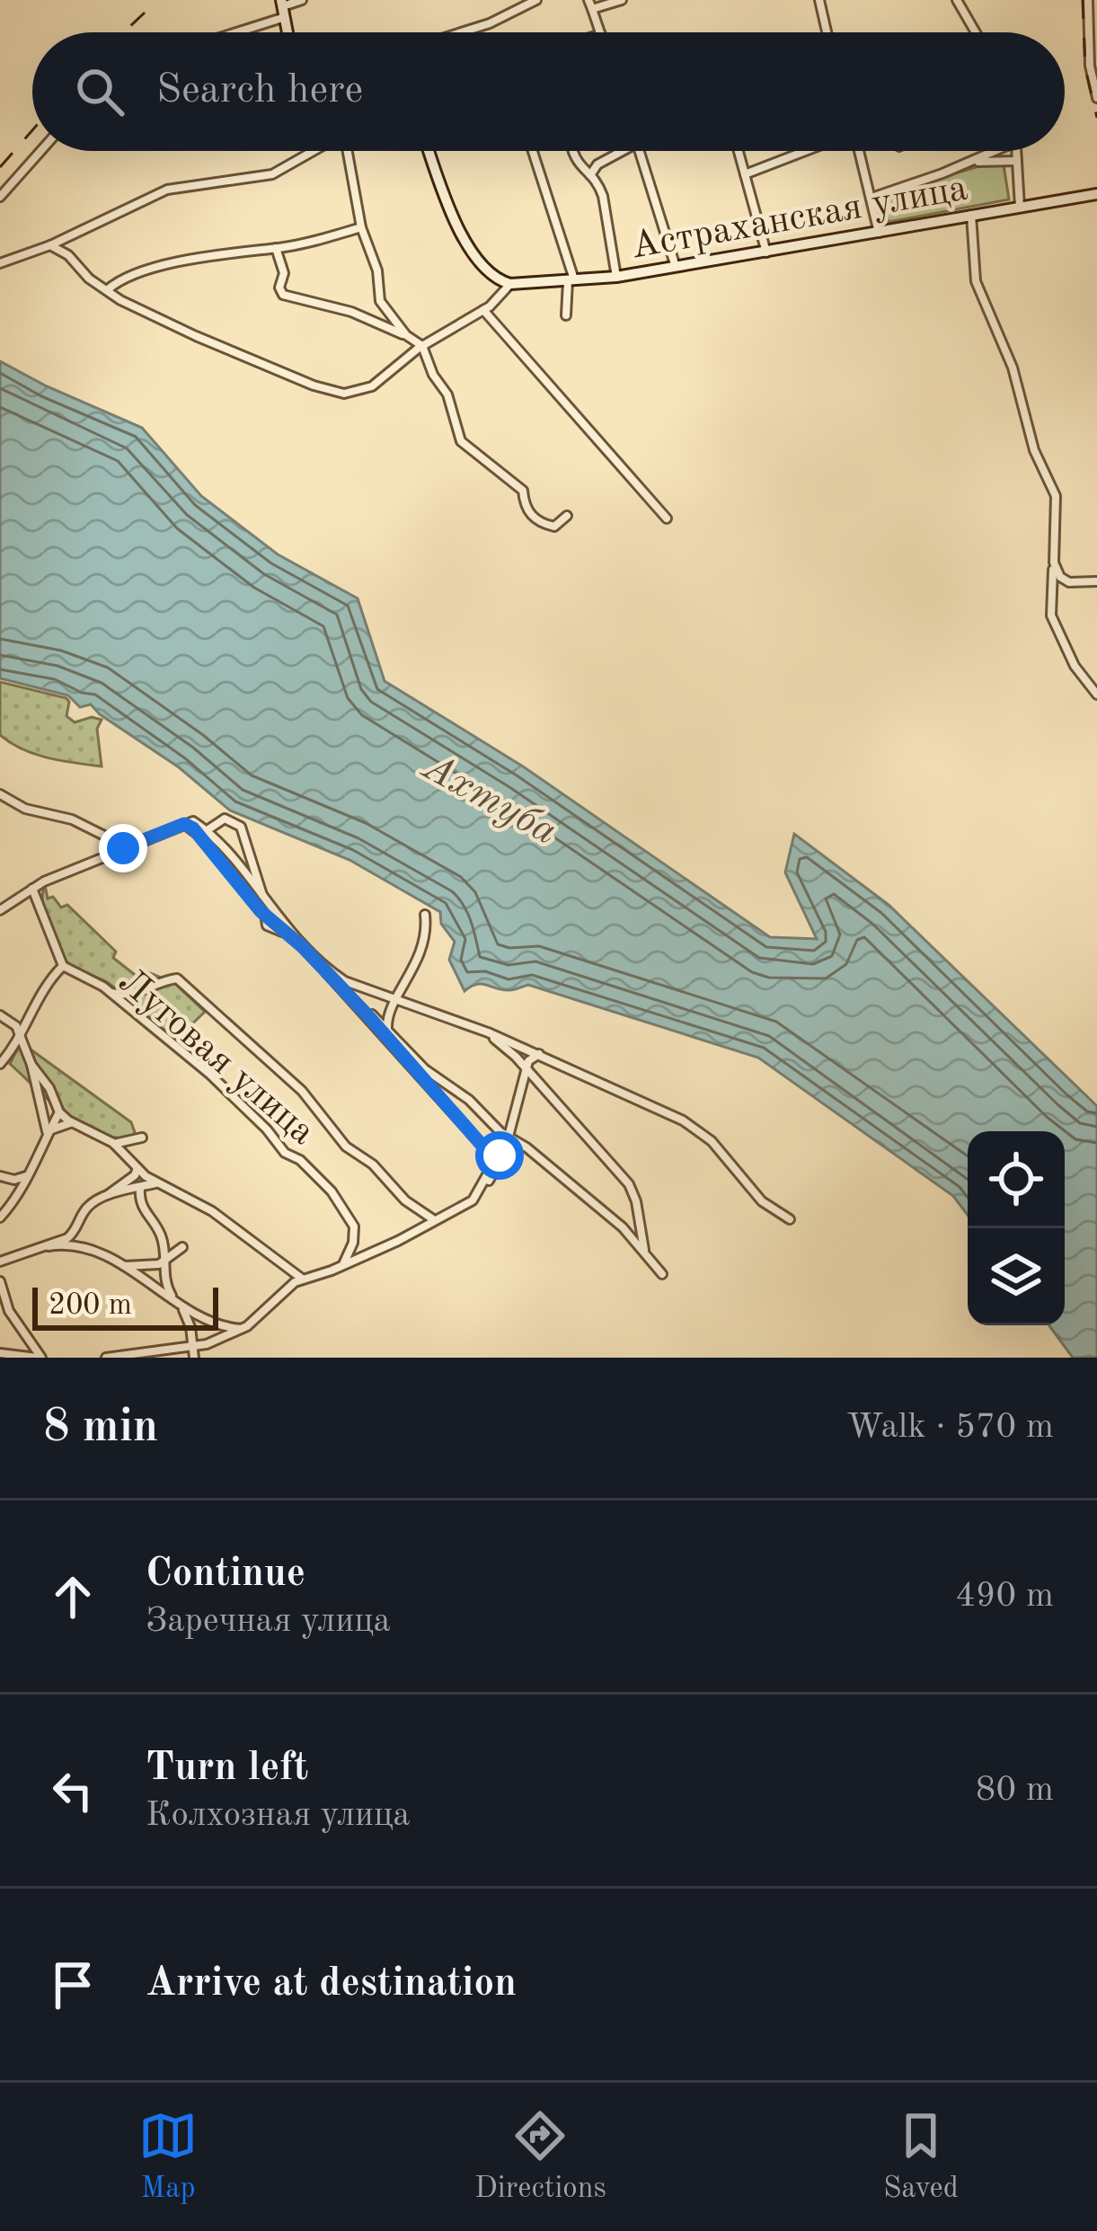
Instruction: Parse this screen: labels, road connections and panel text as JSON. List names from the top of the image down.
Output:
{
  "streets": {
    "main road": ["Астраханская улица"],
    "street": ["Луговая улица"]
  },
  "water": ["Ахтуба"],
  "scale_bar": "200 m",
  "page": {
    "search": "Search here",
    "scale": "200 m",
    "heading": ["8 min", "Walk · 570 m"],
    "list": [
      ["Continue", "Заречная улица", "490 m"],
      ["Turn left", "Колхозная улица", "80 m"],
      "Arrive at destination"
    ],
    "nav": ["Map", "Directions", "Saved"]
  }
}
